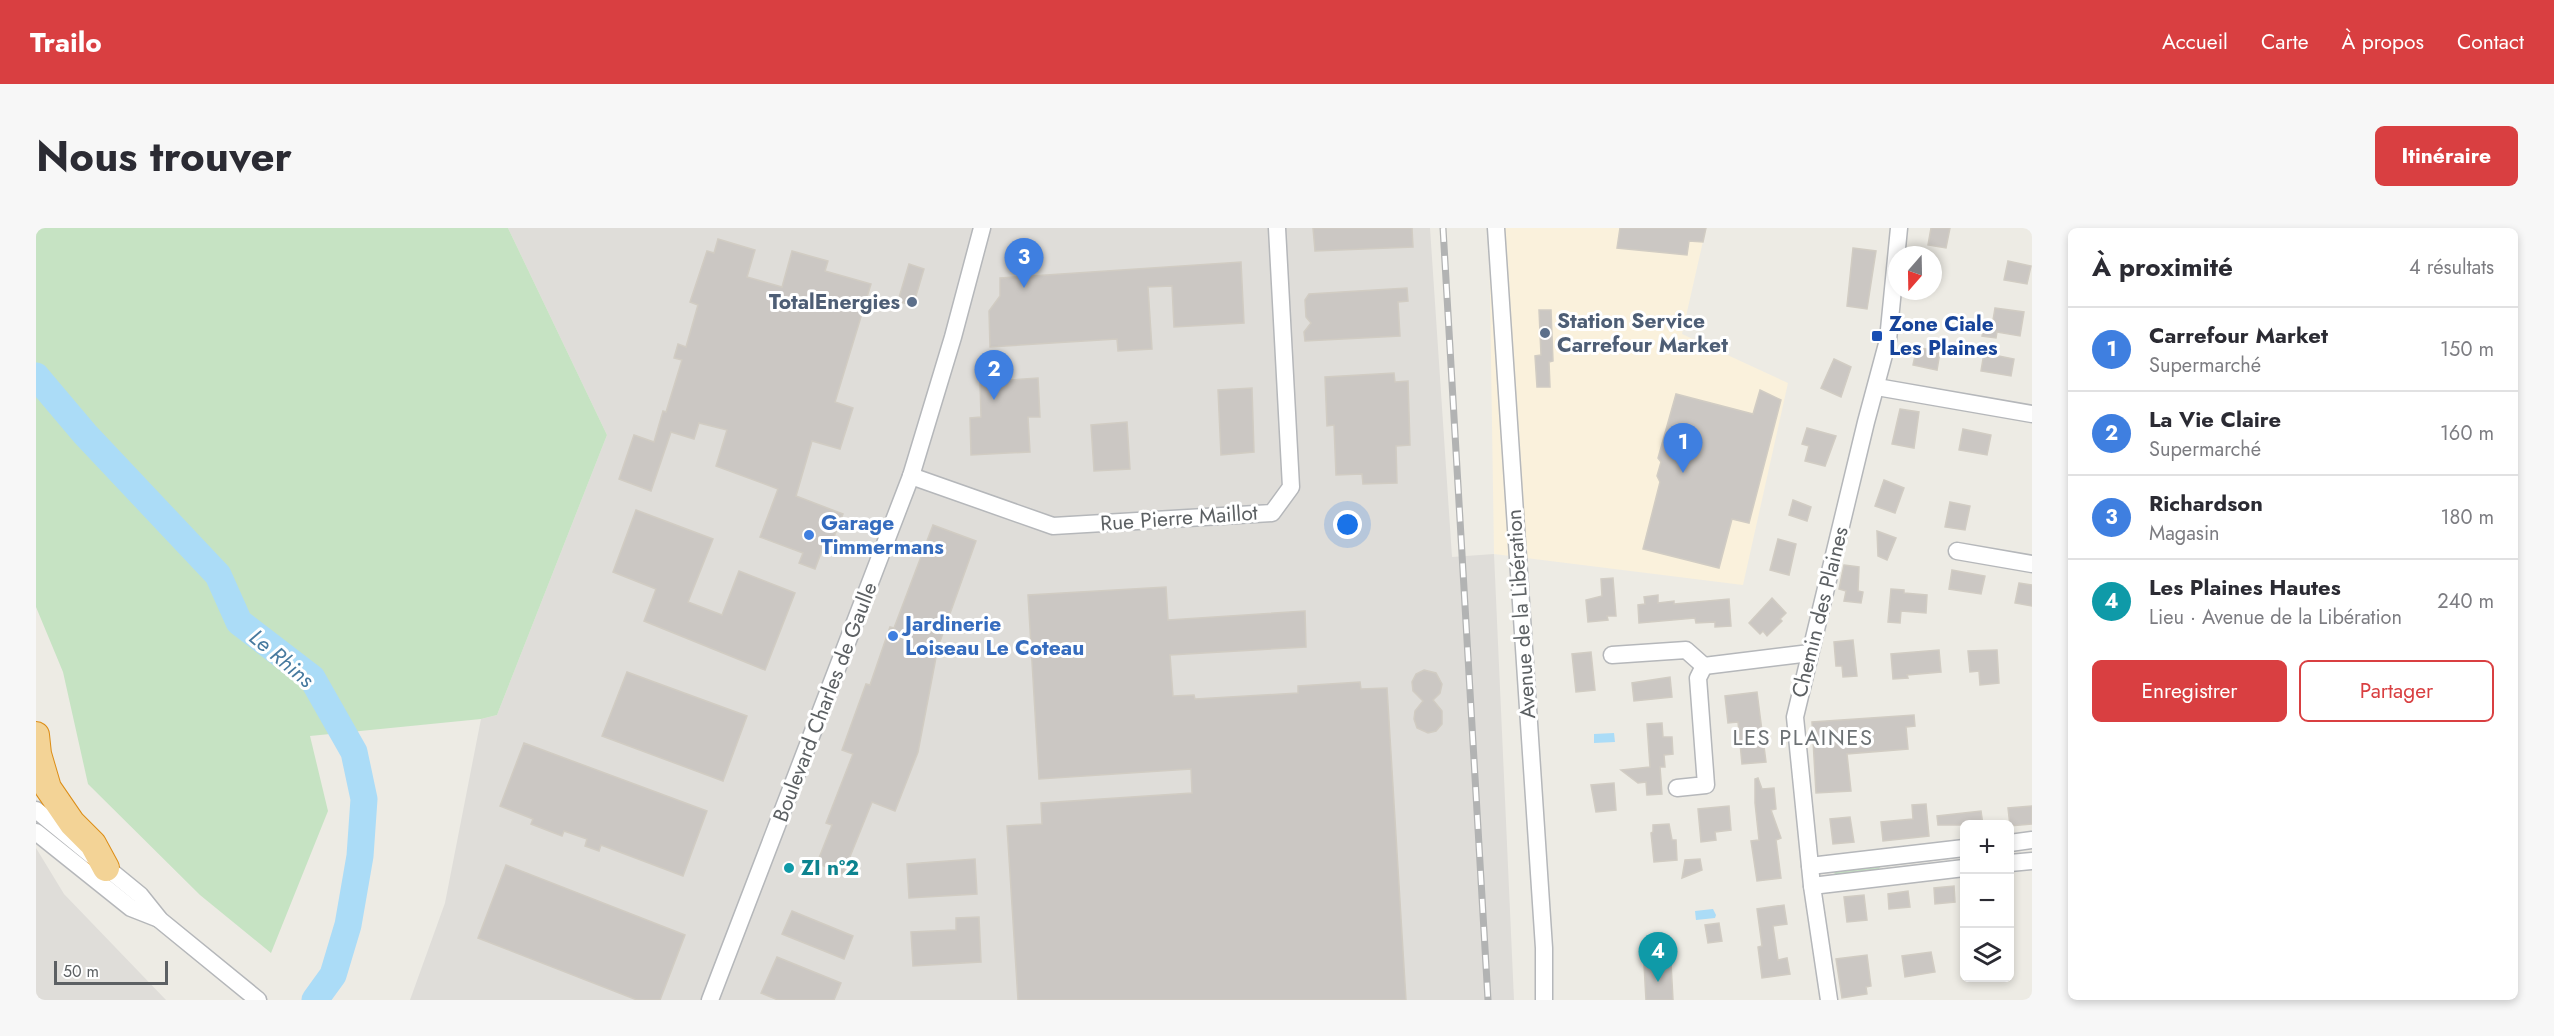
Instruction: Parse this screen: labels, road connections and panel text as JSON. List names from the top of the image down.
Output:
{
  "streets": {
    "street": [
      "Rue Pierre Maillot",
      "Chemin des Plaines",
      "Avenue de la Libération",
      "Boulevard Charles de Gaulle"
    ]
  },
  "crossings": [
    ["Rue Pierre Maillot", "Boulevard Charles de Gaulle"]
  ],
  "districts": ["LES PLAINES"],
  "water": ["Le Rhins"],
  "places": {
    "other": [
      "TotalEnergies",
      "Station Service Carrefour Market",
      "Garage Timmermans",
      "Jardinerie Loiseau Le Coteau",
      "ZI n°2"
    ],
    "transit": ["Zone Ciale Les Plaines"]
  },
  "scale_bar": "50 m",
  "north": "bottom",
  "page": {
    "header": "Trailo",
    "nav": [
      "Accueil",
      "Carte",
      "À propos",
      "Contact"
    ],
    "title": "Nous trouver",
    "buttons": [
      "Itinéraire",
      ["Enregistrer", "Partager"]
    ],
    "heading": ["À proximité", "4 résultats"],
    "pins": [
      "3",
      "2",
      "1",
      "4"
    ],
    "list": [
      {
        "mark": "1",
        "name": "Carrefour Market",
        "note": "Supermarché",
        "value": "150 m"
      },
      {
        "mark": "2",
        "name": "La Vie Claire",
        "note": "Supermarché",
        "value": "160 m"
      },
      {
        "mark": "3",
        "name": "Richardson",
        "note": "Magasin",
        "value": "180 m"
      },
      {
        "mark": "4",
        "name": "Les Plaines Hautes",
        "note": "Lieu · Avenue de la Libération",
        "value": "240 m"
      }
    ],
    "map_buttons": ["+", "−"],
    "scale": "50 m"
  }
}
